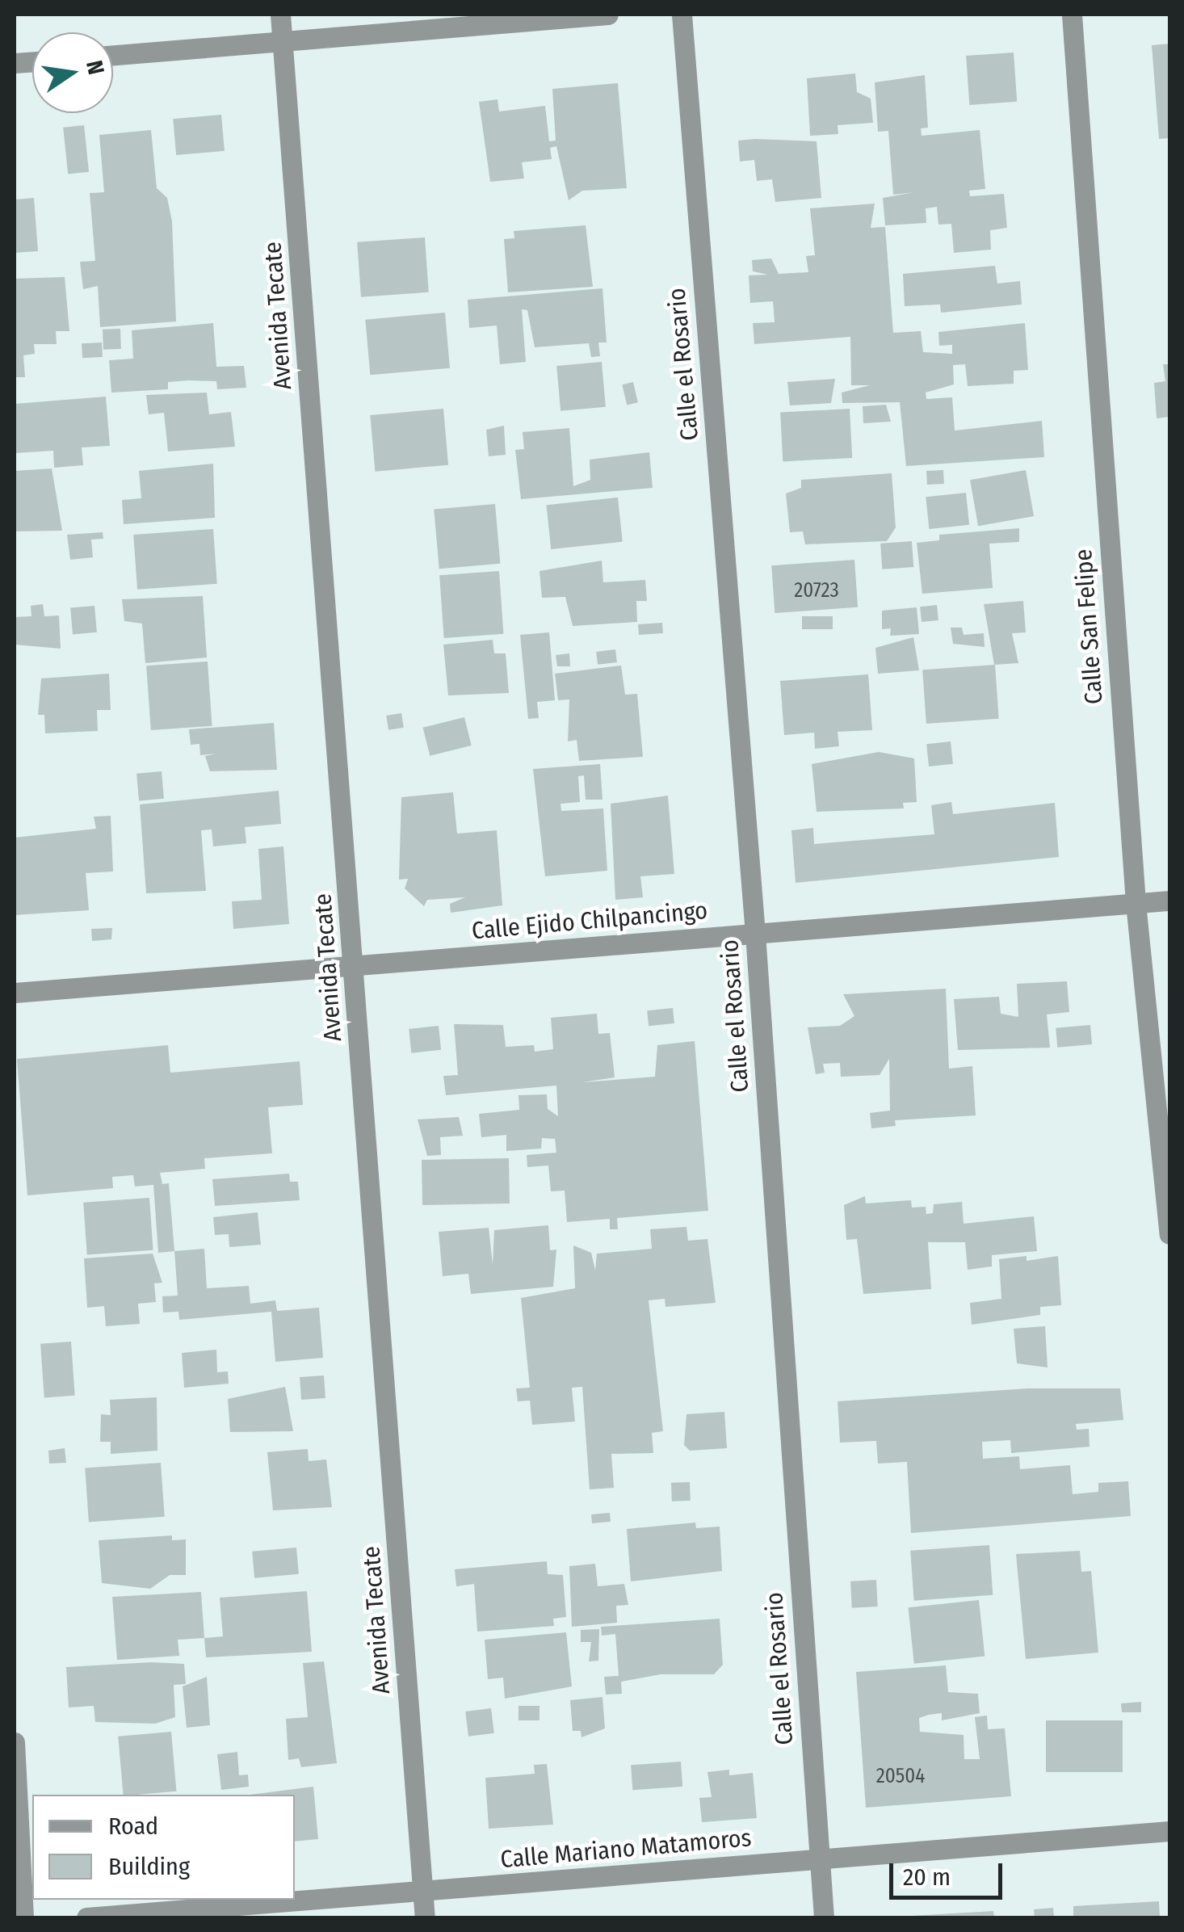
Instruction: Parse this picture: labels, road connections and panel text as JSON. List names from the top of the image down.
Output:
{
  "streets": {
    "street": [
      "Avenida Tecate",
      "Calle el Rosario",
      "Calle San Felipe",
      "Calle Ejido Chilpancingo",
      "Calle Mariano Matamoros"
    ]
  },
  "crossings": [
    ["Avenida Tecate", "Calle Ejido Chilpancingo"],
    ["Avenida Tecate", "Calle Mariano Matamoros"],
    ["Calle el Rosario", "Calle Ejido Chilpancingo"],
    ["Calle el Rosario", "Calle Mariano Matamoros"],
    ["Calle San Felipe", "Calle Ejido Chilpancingo"]
  ],
  "house_numbers": ["20723", "20504"],
  "legend": ["Road", "Building"],
  "scale_bar": "20 m",
  "north": "right"
}
